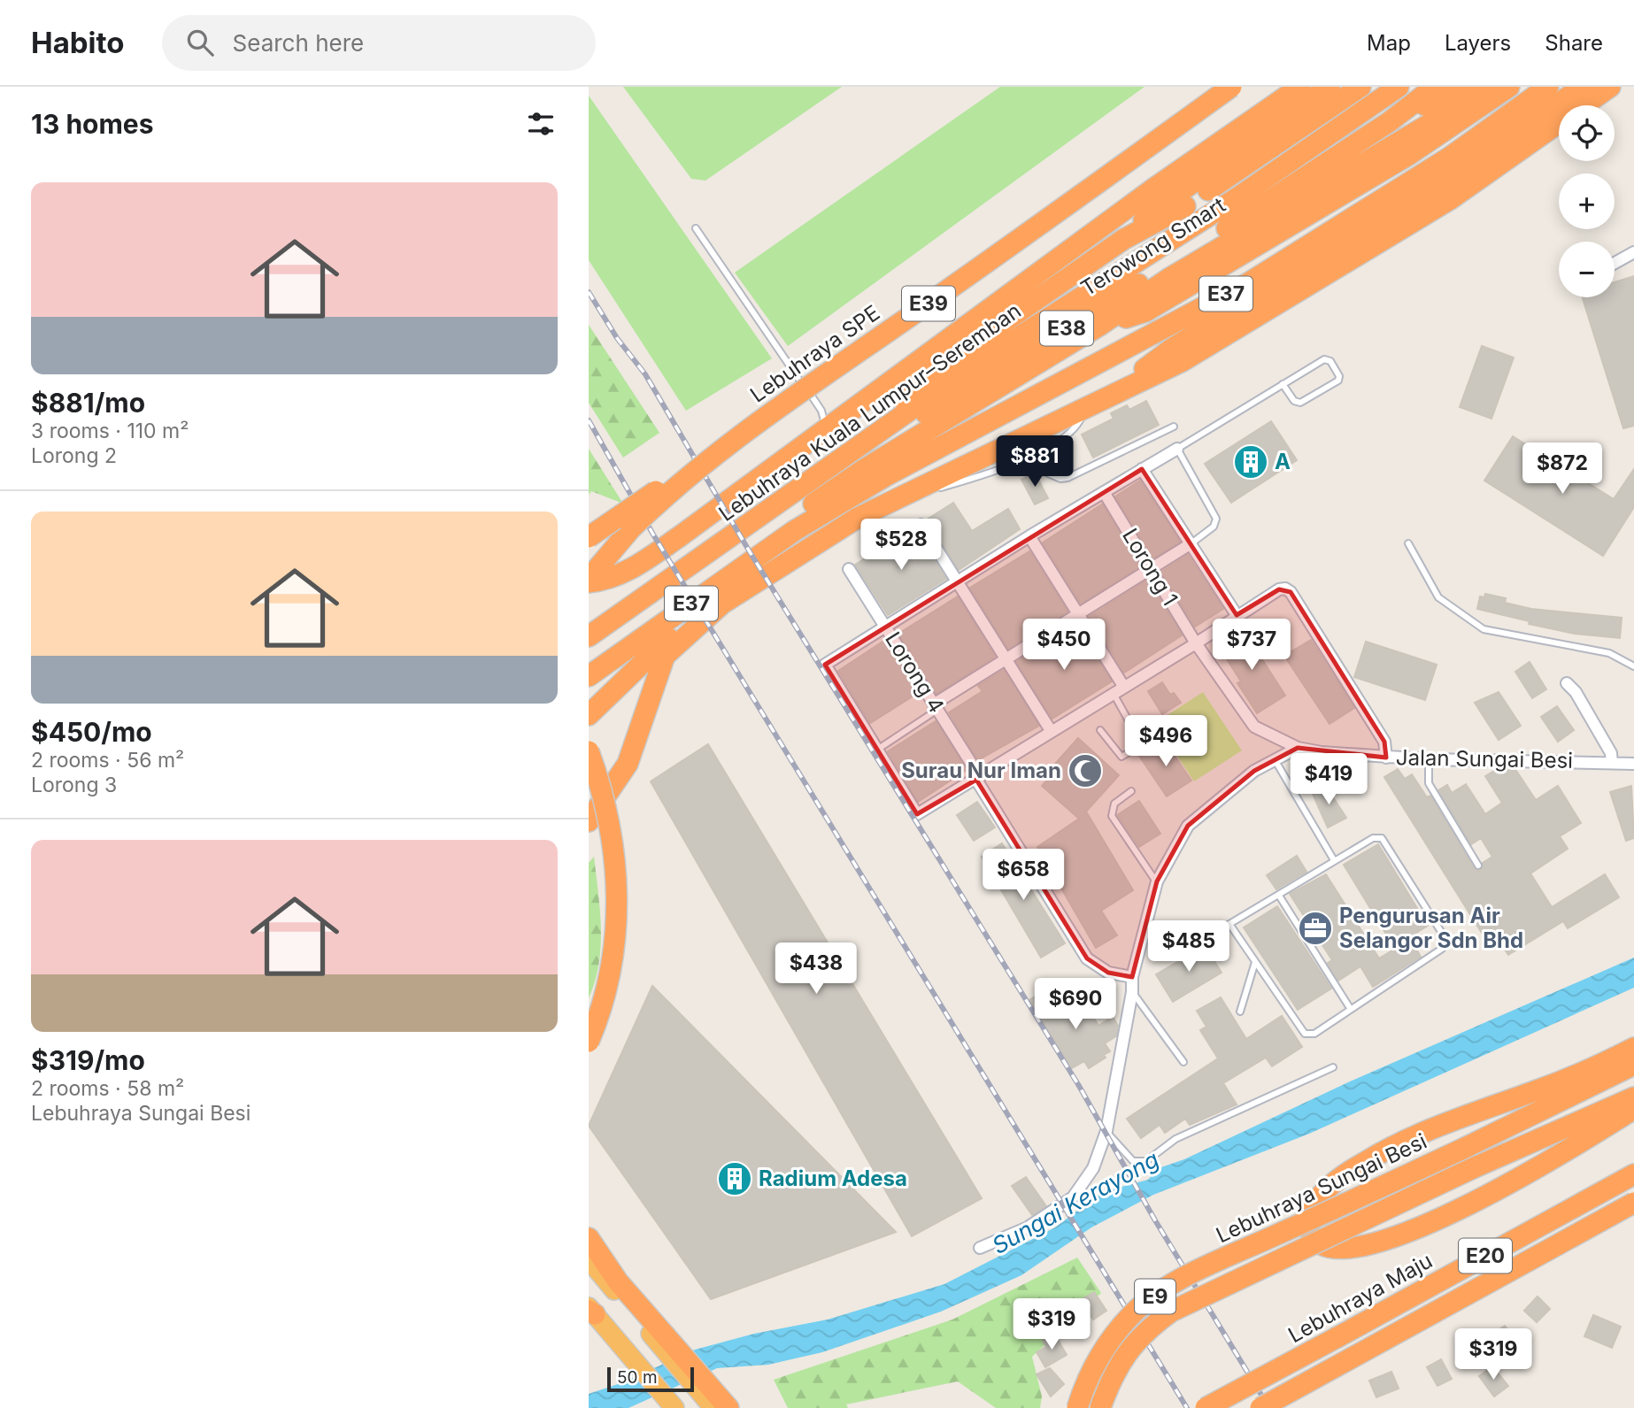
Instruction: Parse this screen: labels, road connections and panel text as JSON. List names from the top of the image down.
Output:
{
  "streets": {
    "highway": [
      "Terowong Smart",
      "E37",
      "E39",
      "E38",
      "Lebuhraya SPE",
      "Lebuhraya Kuala Lumpur–Seremban",
      "Lebuhraya Sungai Besi",
      "E20",
      "E9",
      "Lebuhraya Maju"
    ],
    "street": ["Lorong 1", "Lorong 4", "Jalan Sungai Besi"]
  },
  "crossings": [
    ["Terowong Smart", "E37"],
    ["Terowong Smart", "Lebuhraya Kuala Lumpur–Seremban"],
    ["Lorong 1", "Jalan Sungai Besi"]
  ],
  "water": ["Sungai Kerayong"],
  "places": {
    "building": ["A", "Radium Adesa"],
    "mosque": ["Surau Nur Iman"],
    "office": ["Pengurusan Air Selangor Sdn Bhd"]
  },
  "scale_bar": "50 m",
  "page": {
    "header": "Habito",
    "search": "Search here",
    "nav": ["Map", "Layers", "Share"],
    "heading": "13 homes",
    "map_buttons": ["+", "−"],
    "list": [
      {
        "name": "$881/mo",
        "note": "3 rooms · 110 m² · Lorong 2"
      },
      {
        "name": "$450/mo",
        "note": "2 rooms · 56 m² · Lorong 3"
      },
      {
        "name": "$319/mo",
        "note": "2 rooms · 58 m² · Lebuhraya Sungai Besi"
      }
    ],
    "price": [
      "$881",
      "$872",
      "$528",
      "$450",
      "$737",
      "$496",
      "$419",
      "$658",
      "$485",
      "$438",
      "$690",
      "$319",
      "$319"
    ],
    "scale": "50 m"
  }
}
